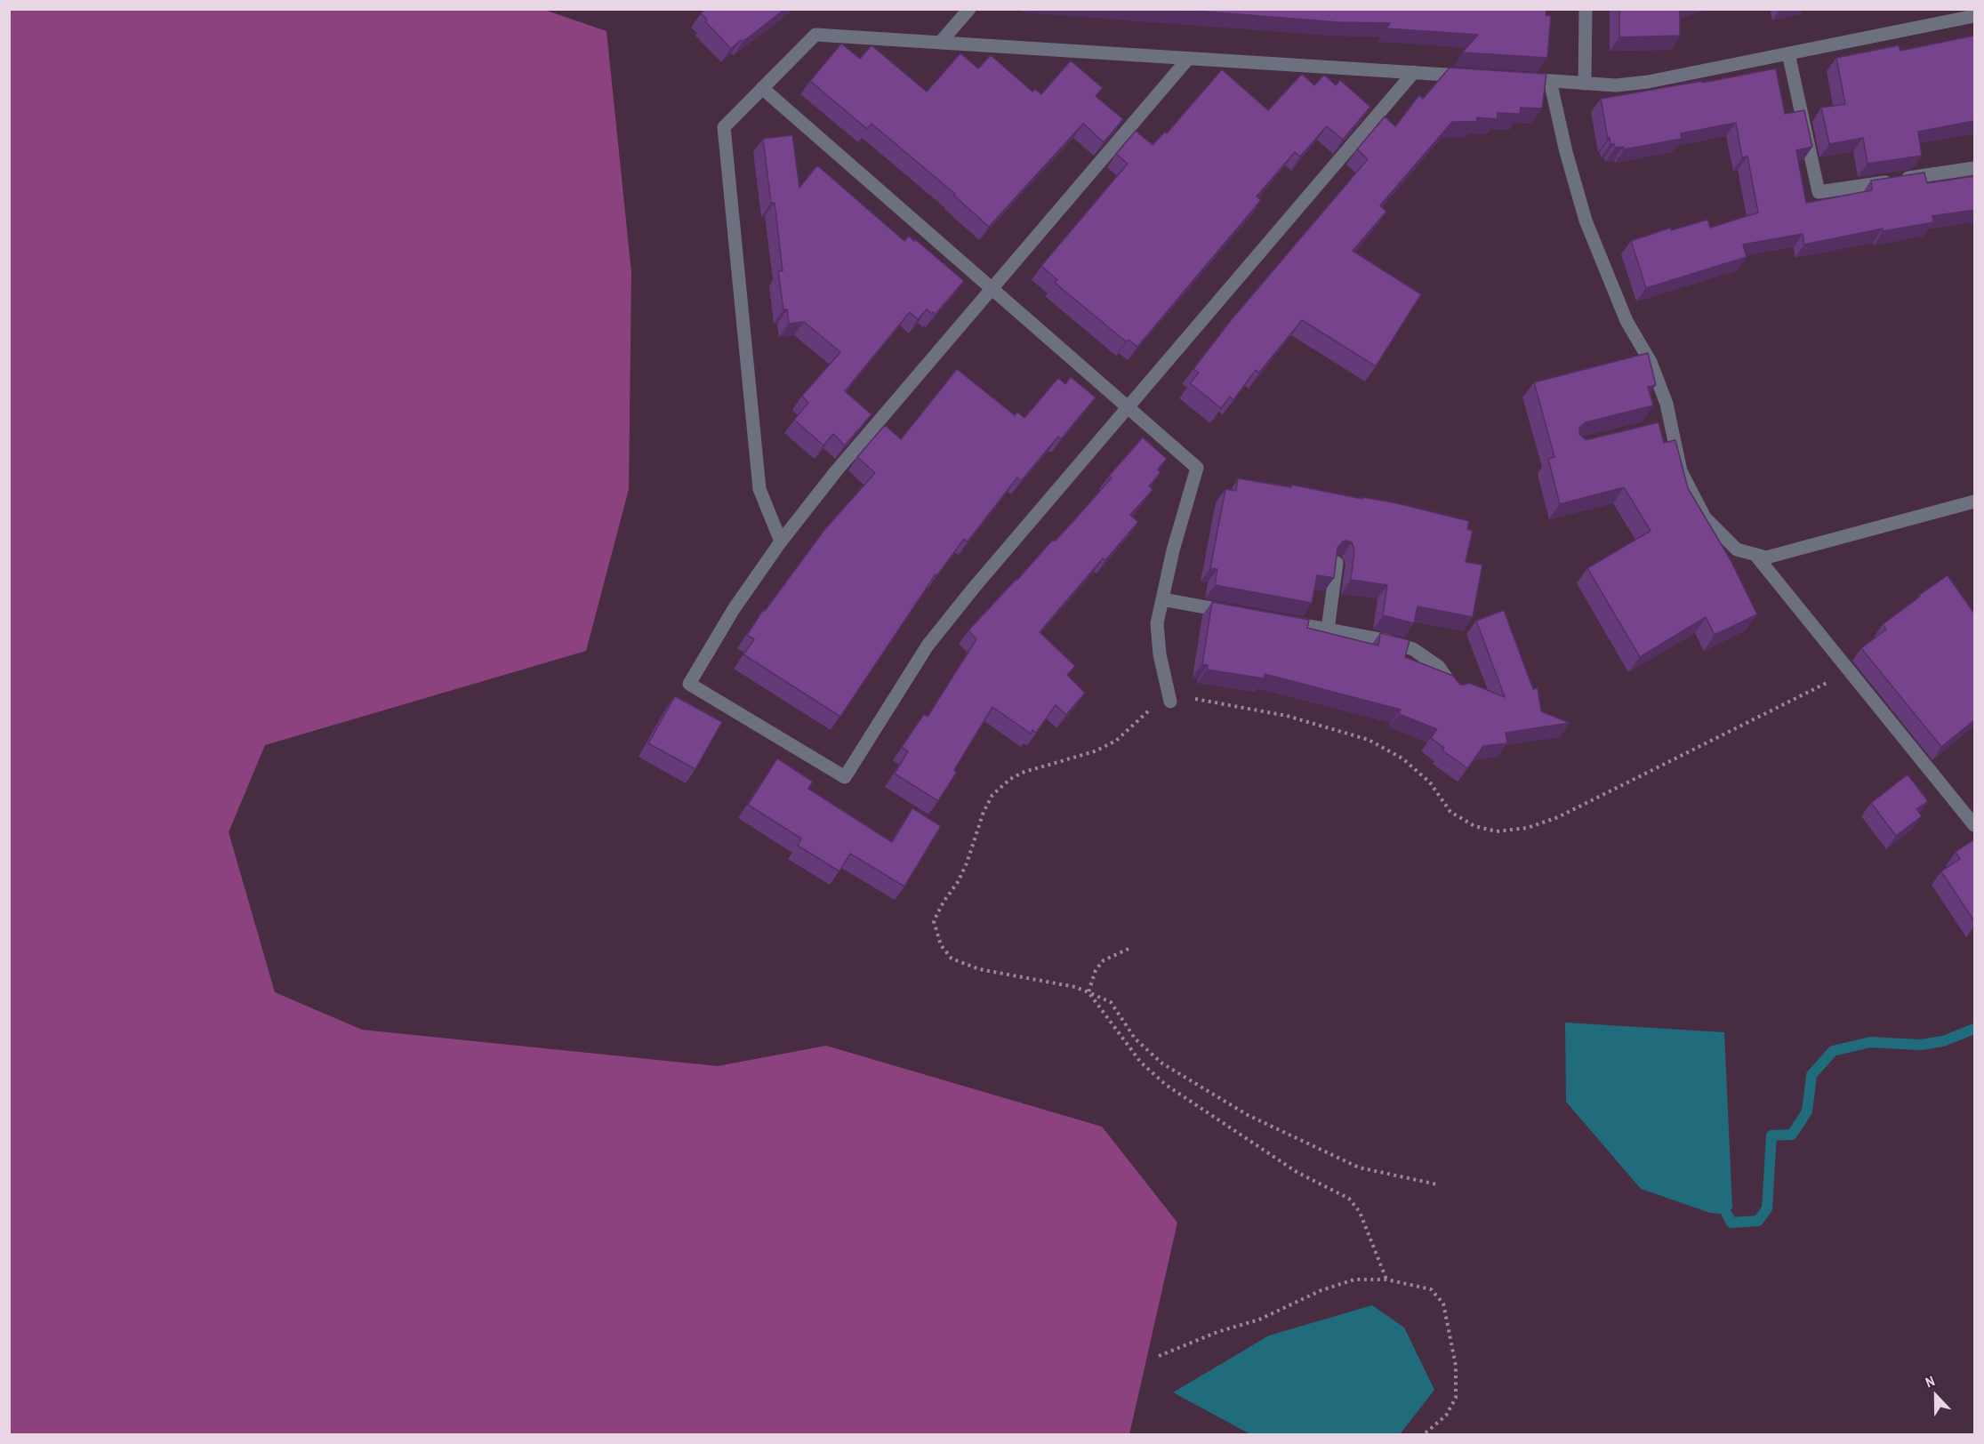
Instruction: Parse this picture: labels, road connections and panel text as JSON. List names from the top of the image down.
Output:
{
  "north": "top"
}
